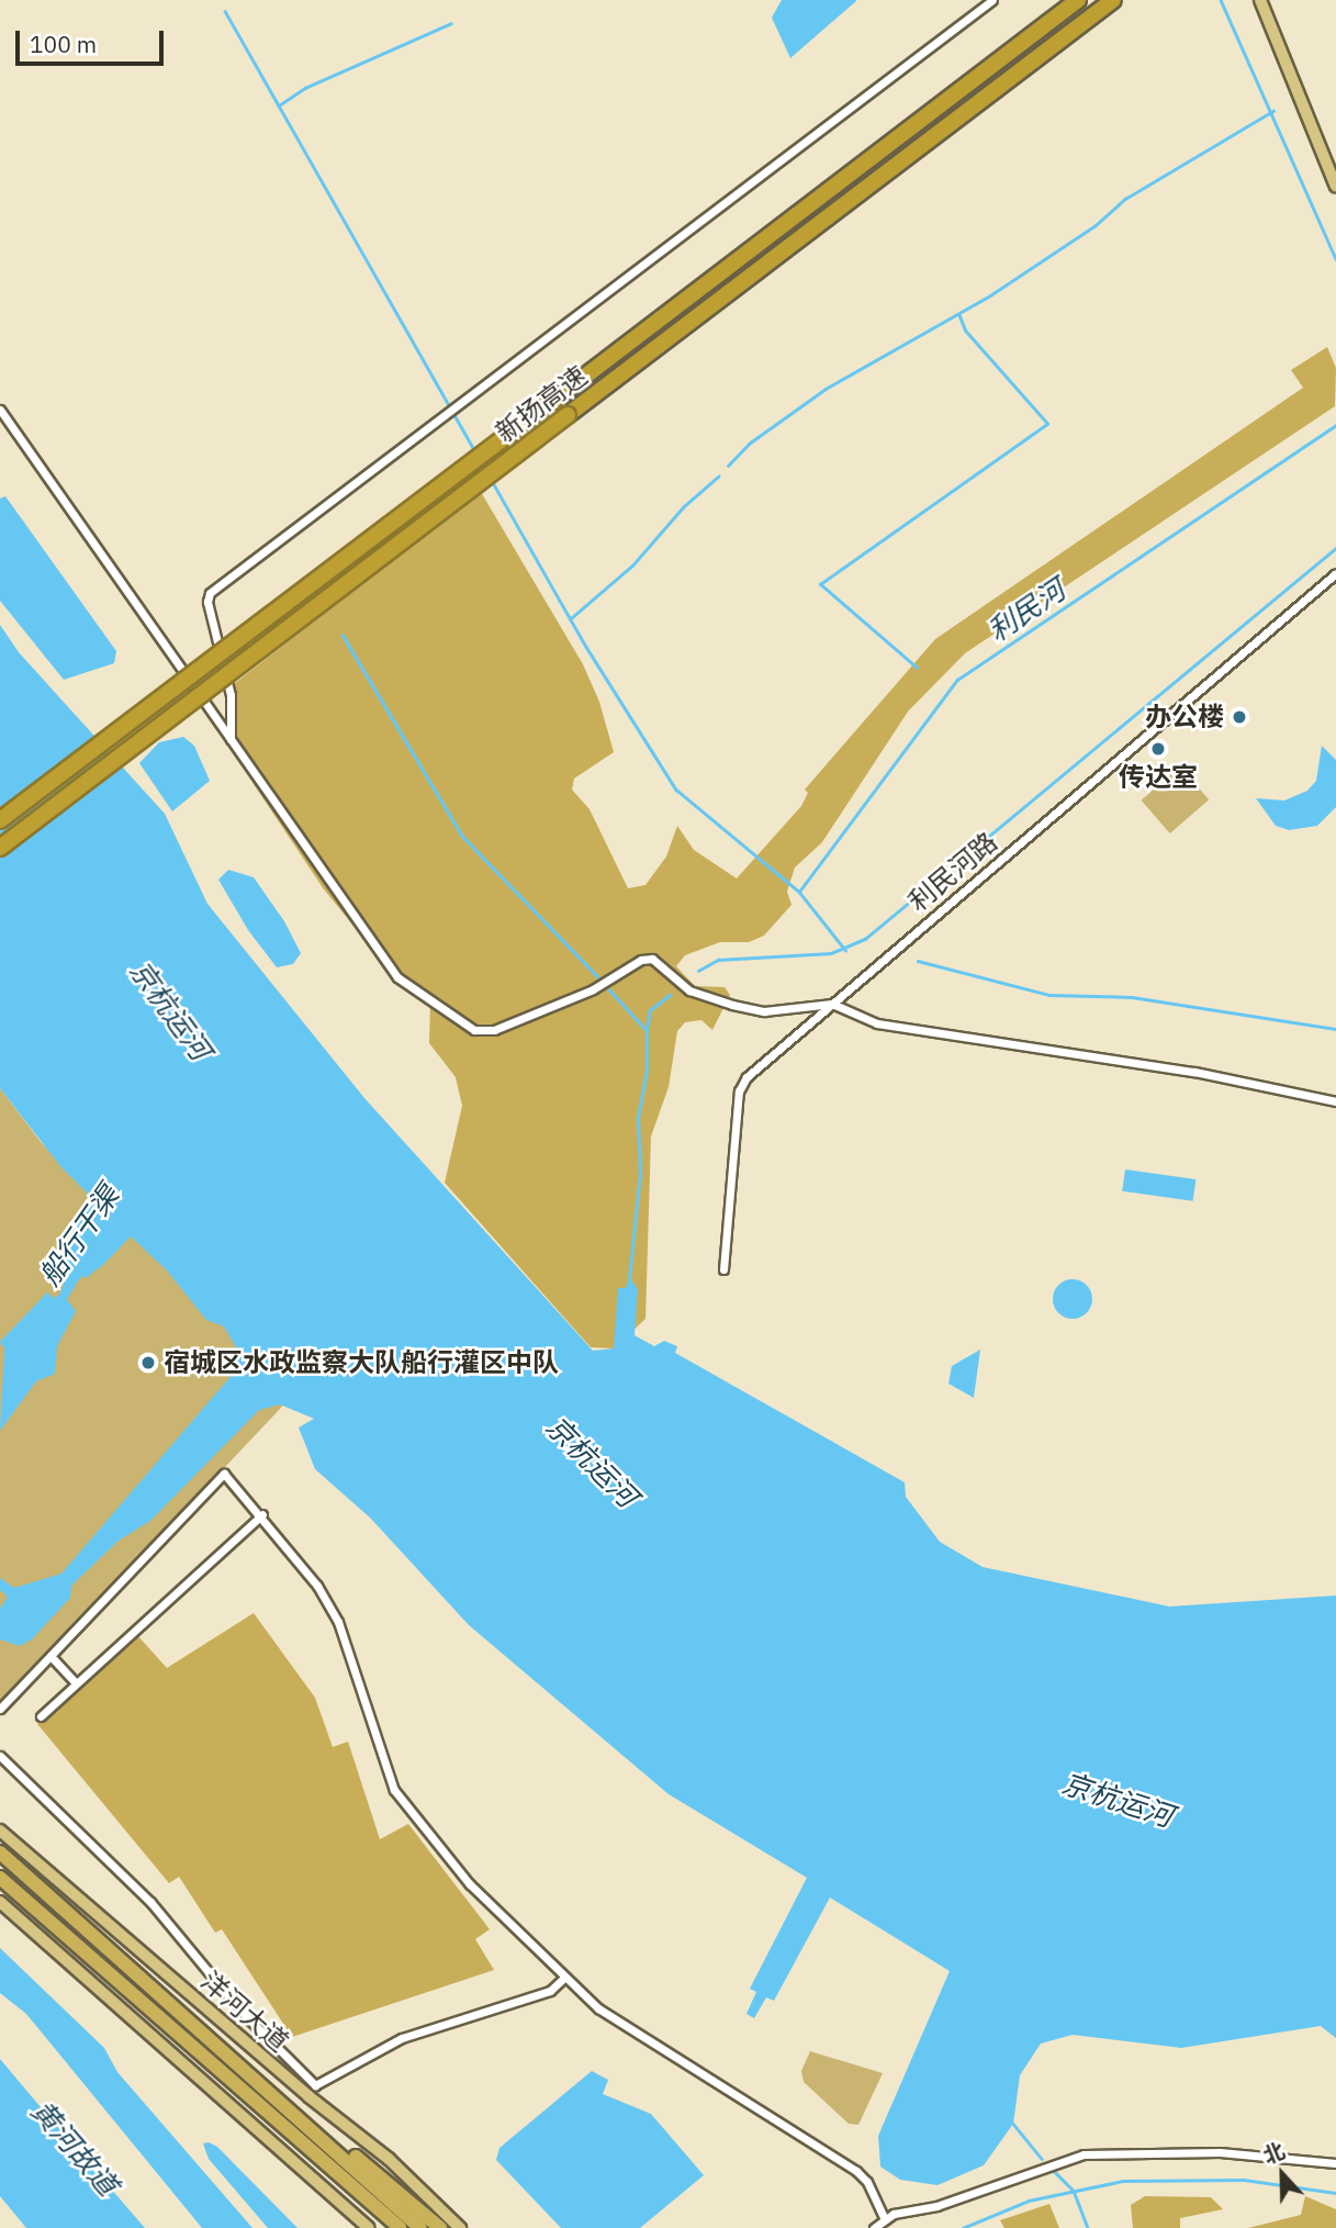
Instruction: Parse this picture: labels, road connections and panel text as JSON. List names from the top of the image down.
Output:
{
  "streets": {
    "highway": ["新扬高速", "洋河大道"],
    "street": ["利民河路"]
  },
  "water": [
    "利民河",
    "京杭运河",
    "船行干渠",
    "黄河故道"
  ],
  "places": ["办公楼", "传达室", "宿城区水政监察大队船行灌区中队"],
  "scale_bar": "100 m",
  "north": "top"
}
